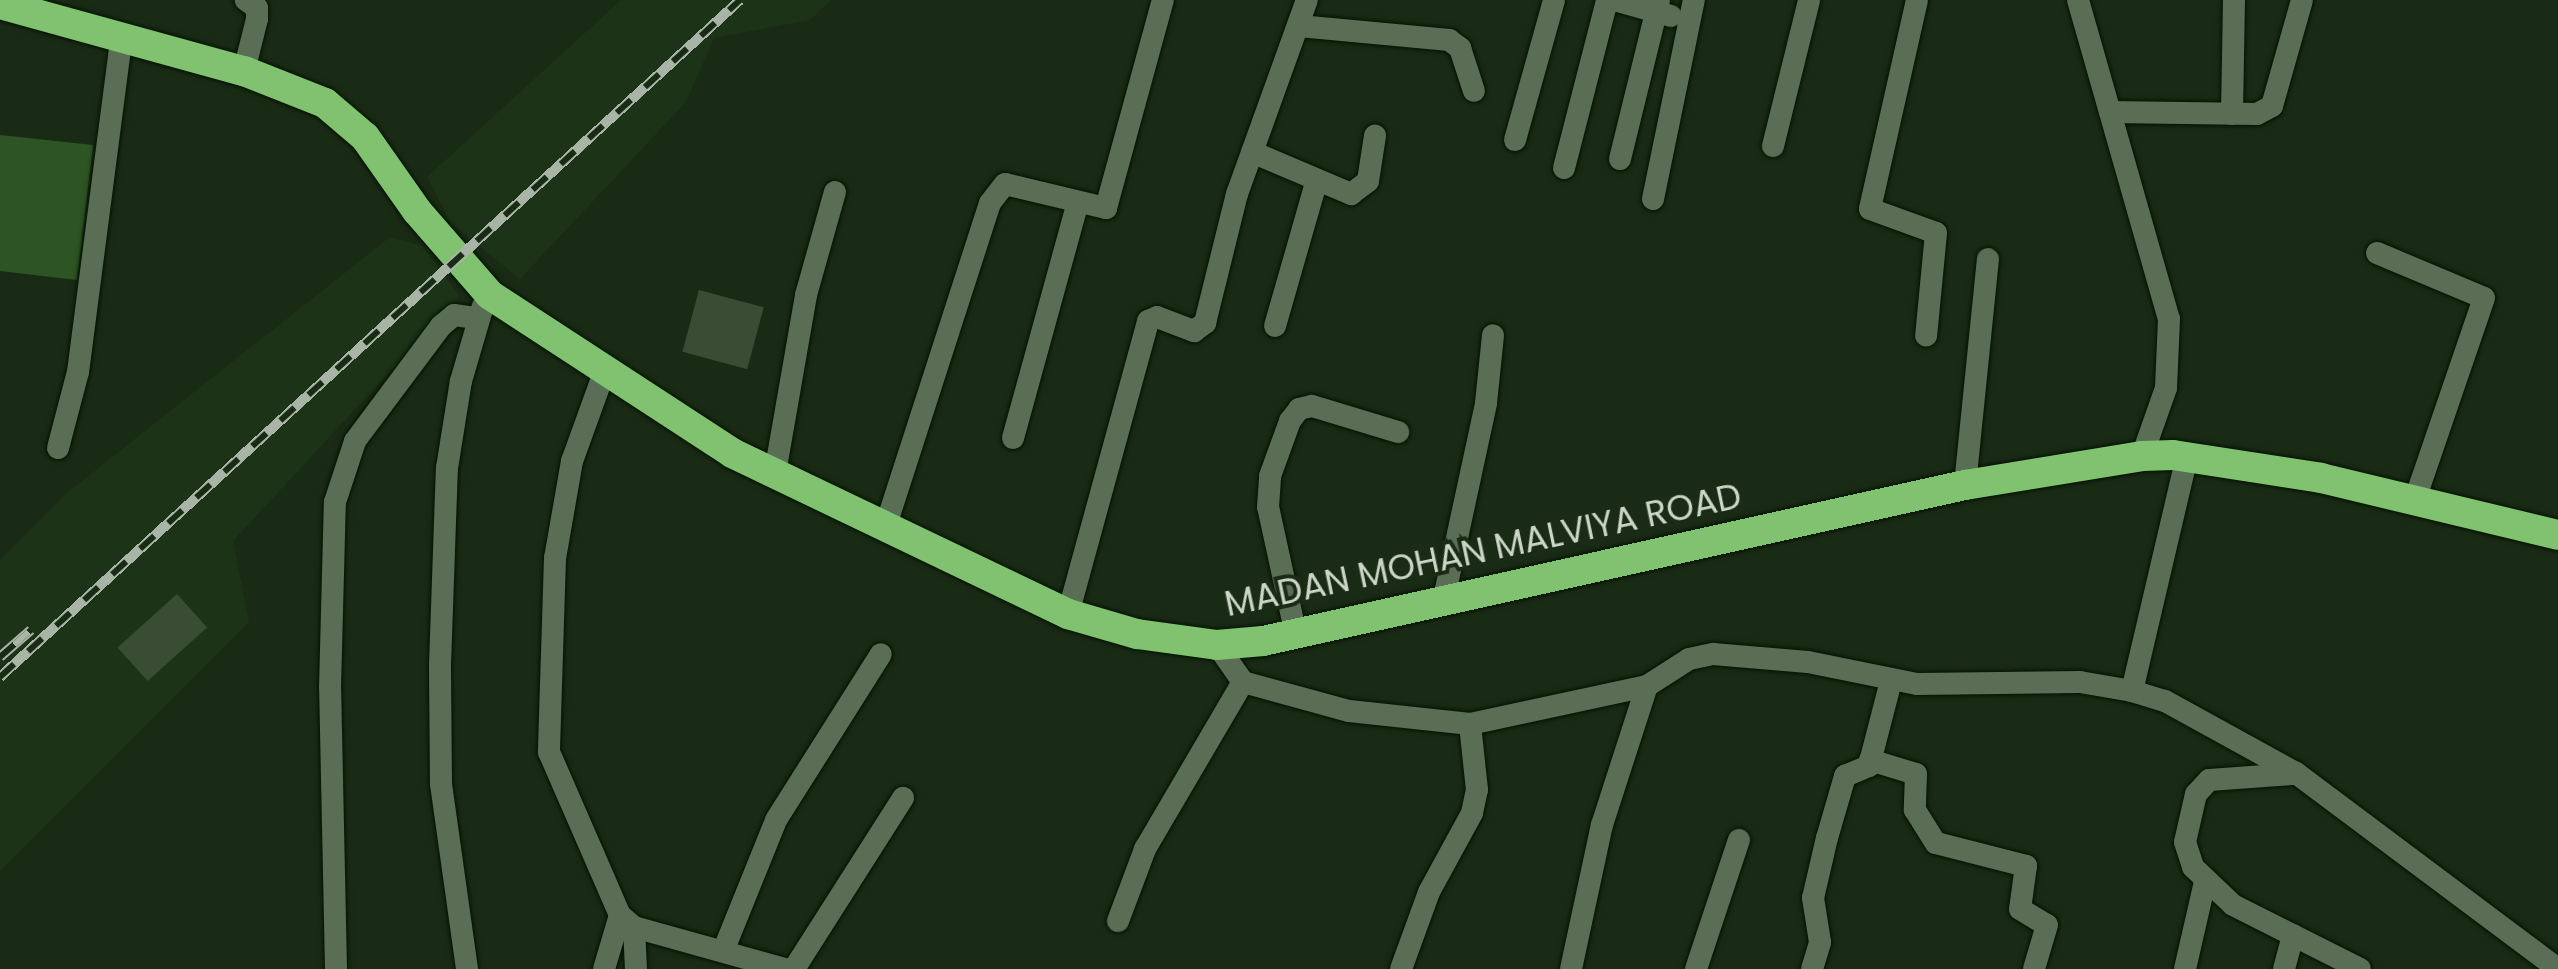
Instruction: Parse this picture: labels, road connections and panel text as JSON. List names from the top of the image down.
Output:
{
  "streets": {
    "highway": ["MADAN MOHAN MALVIYA ROAD"]
  }
}
